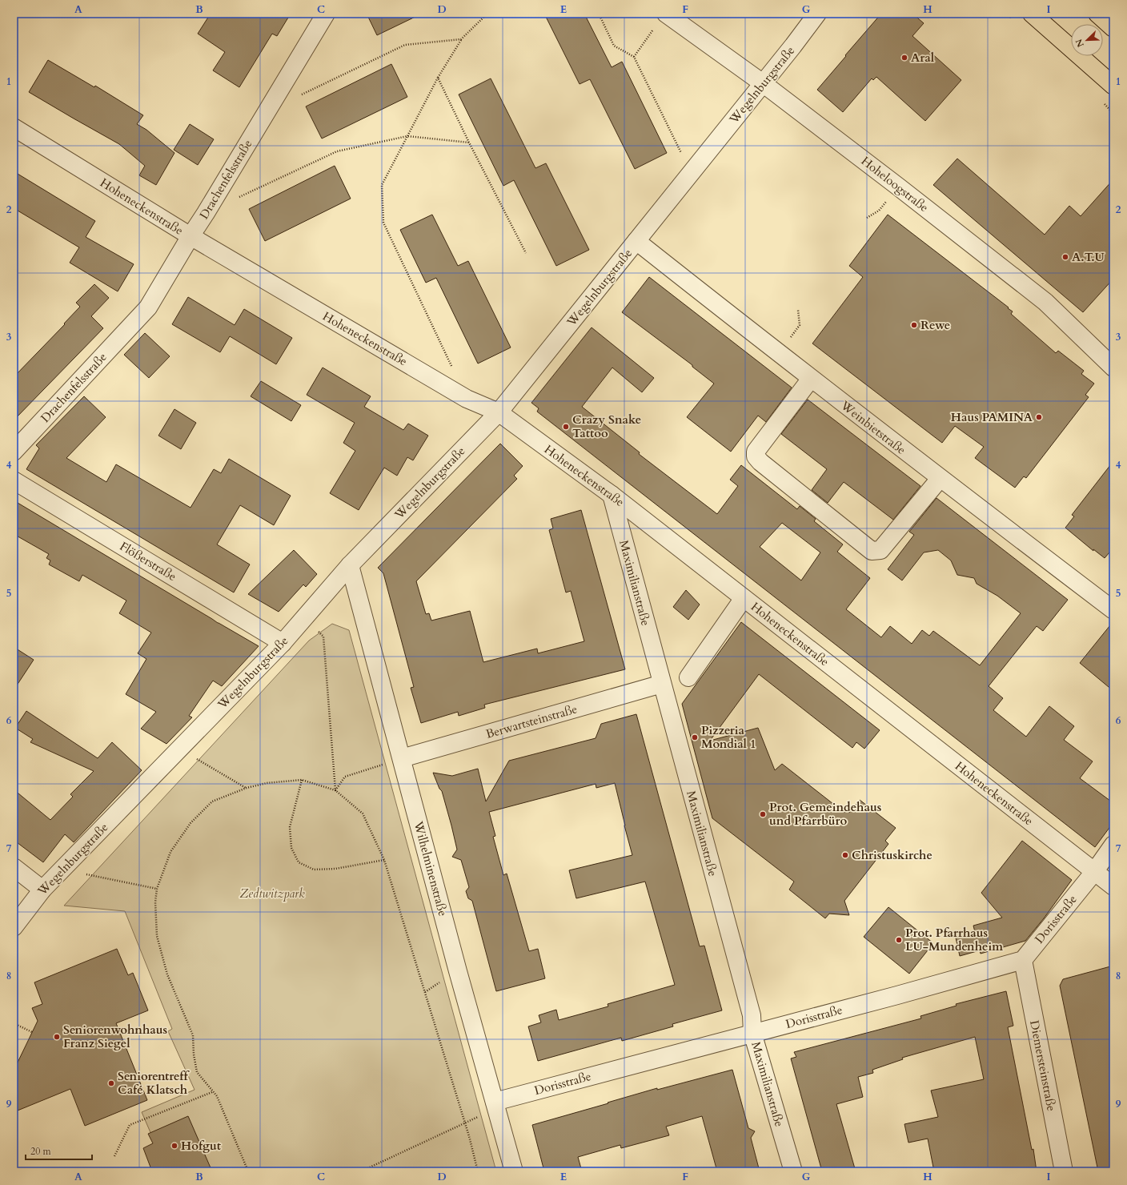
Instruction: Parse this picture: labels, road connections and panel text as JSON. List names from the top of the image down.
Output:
{
  "streets": {
    "street": [
      "Wegelnburgstraße",
      "Drachenfelsstraße",
      "Hoheloogstraße",
      "Hoheneckenstraße",
      "Weinbietstraße",
      "Flößerstraße",
      "Maximilianstraße",
      "Berwartsteinstraße",
      "Wilhelminenstraße",
      "Dorisstraße",
      "Diemersteinstraße"
    ]
  },
  "crossings": [
    ["Wegelnburgstraße", "Hoheloogstraße"],
    ["Wegelnburgstraße", "Hoheneckenstraße"],
    ["Wegelnburgstraße", "Weinbietstraße"],
    ["Wegelnburgstraße", "Flößerstraße"],
    ["Wegelnburgstraße", "Wilhelminenstraße"],
    ["Drachenfelsstraße", "Hoheneckenstraße"],
    ["Hoheneckenstraße", "Maximilianstraße"],
    ["Hoheneckenstraße", "Dorisstraße"],
    ["Maximilianstraße", "Berwartsteinstraße"],
    ["Maximilianstraße", "Dorisstraße"],
    ["Berwartsteinstraße", "Wilhelminenstraße"],
    ["Wilhelminenstraße", "Dorisstraße"],
    ["Dorisstraße", "Diemersteinstraße"]
  ],
  "parks": ["Zedtwitzpark"],
  "places": [
    "Aral",
    "A.T.U",
    "Rewe",
    "Haus PAMINA",
    "Crazy Snake Tattoo",
    "Pizzeria Mondial 1",
    "Prot. Gemeindehaus und Pfarrbüro",
    "Christuskirche",
    "Prot. Pfarrhaus LU-Mundenheim",
    "Seniorenwohnhaus Franz Siegel",
    "Seniorentreff Café Klatsch",
    "Hofgut"
  ],
  "scale_bar": "20 m",
  "north": "bottom left",
  "grid": {
    "columns": [
      "A",
      "B",
      "C",
      "D",
      "E",
      "F",
      "G",
      "H",
      "I"
    ],
    "rows": [
      "1",
      "2",
      "3",
      "4",
      "5",
      "6",
      "7",
      "8",
      "9"
    ]
  }
}
